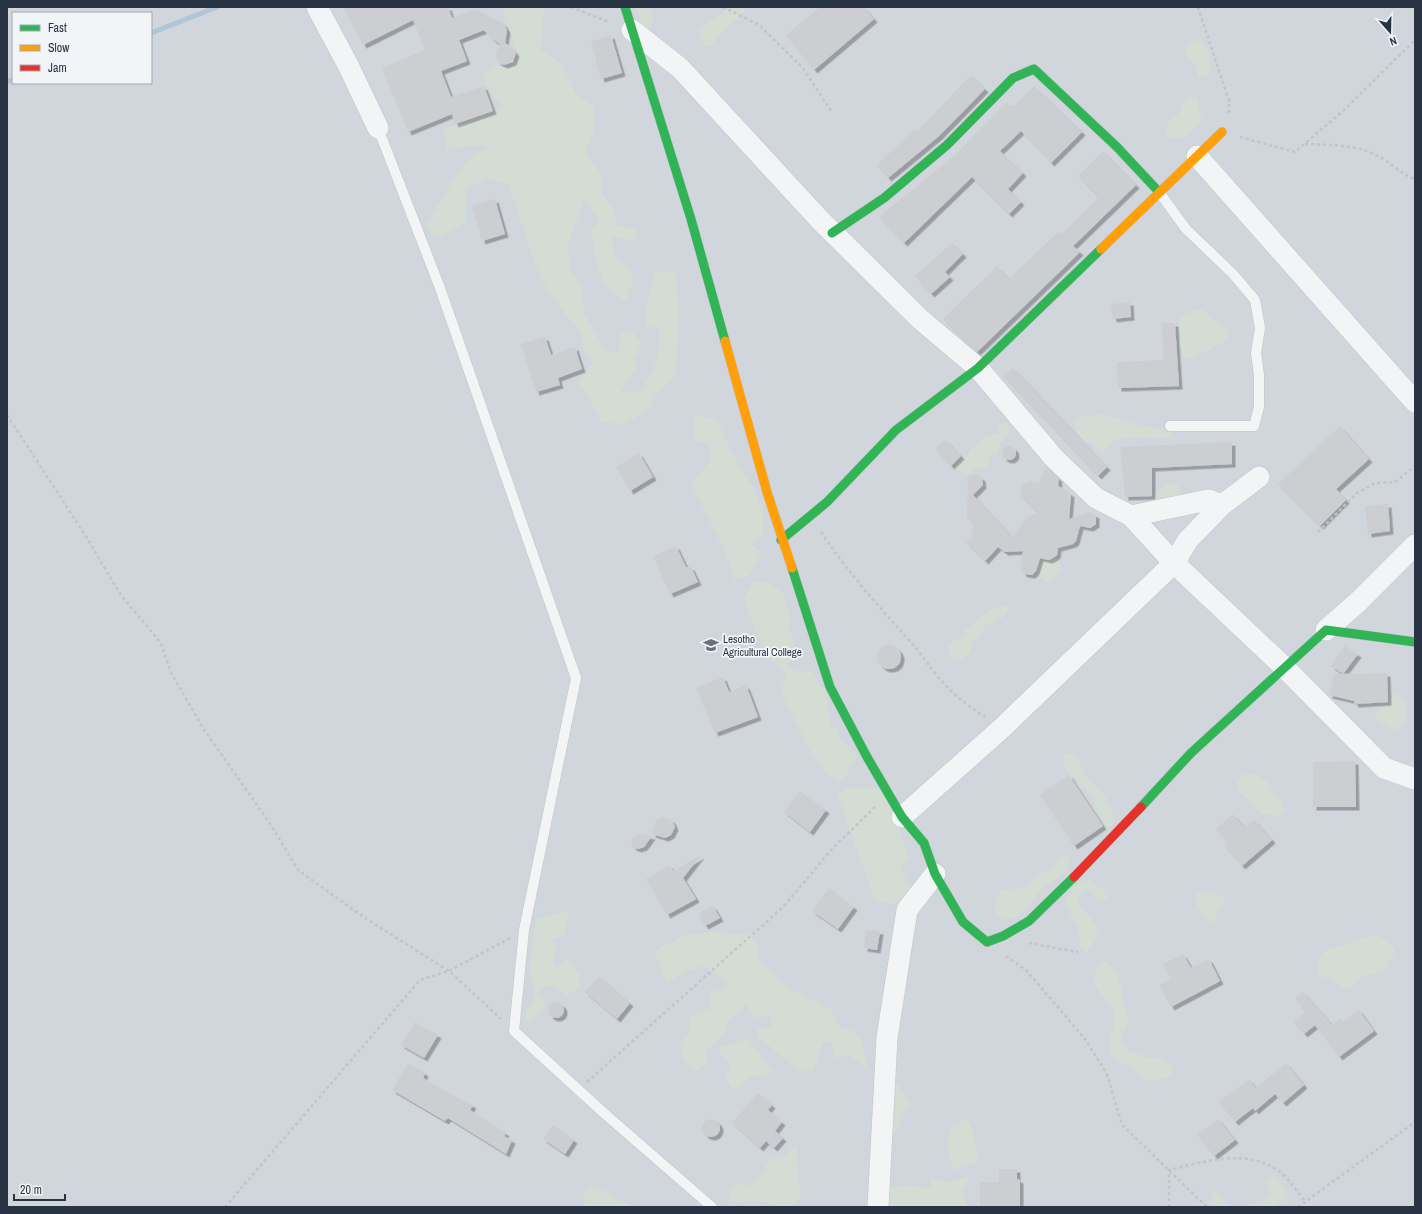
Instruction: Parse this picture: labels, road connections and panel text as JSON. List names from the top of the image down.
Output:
{
  "places": {
    "school or university": ["Lesotho Agricultural College"]
  },
  "legend": ["Fast", "Slow", "Jam"],
  "scale_bar": "20 m",
  "north": "bottom"
}
